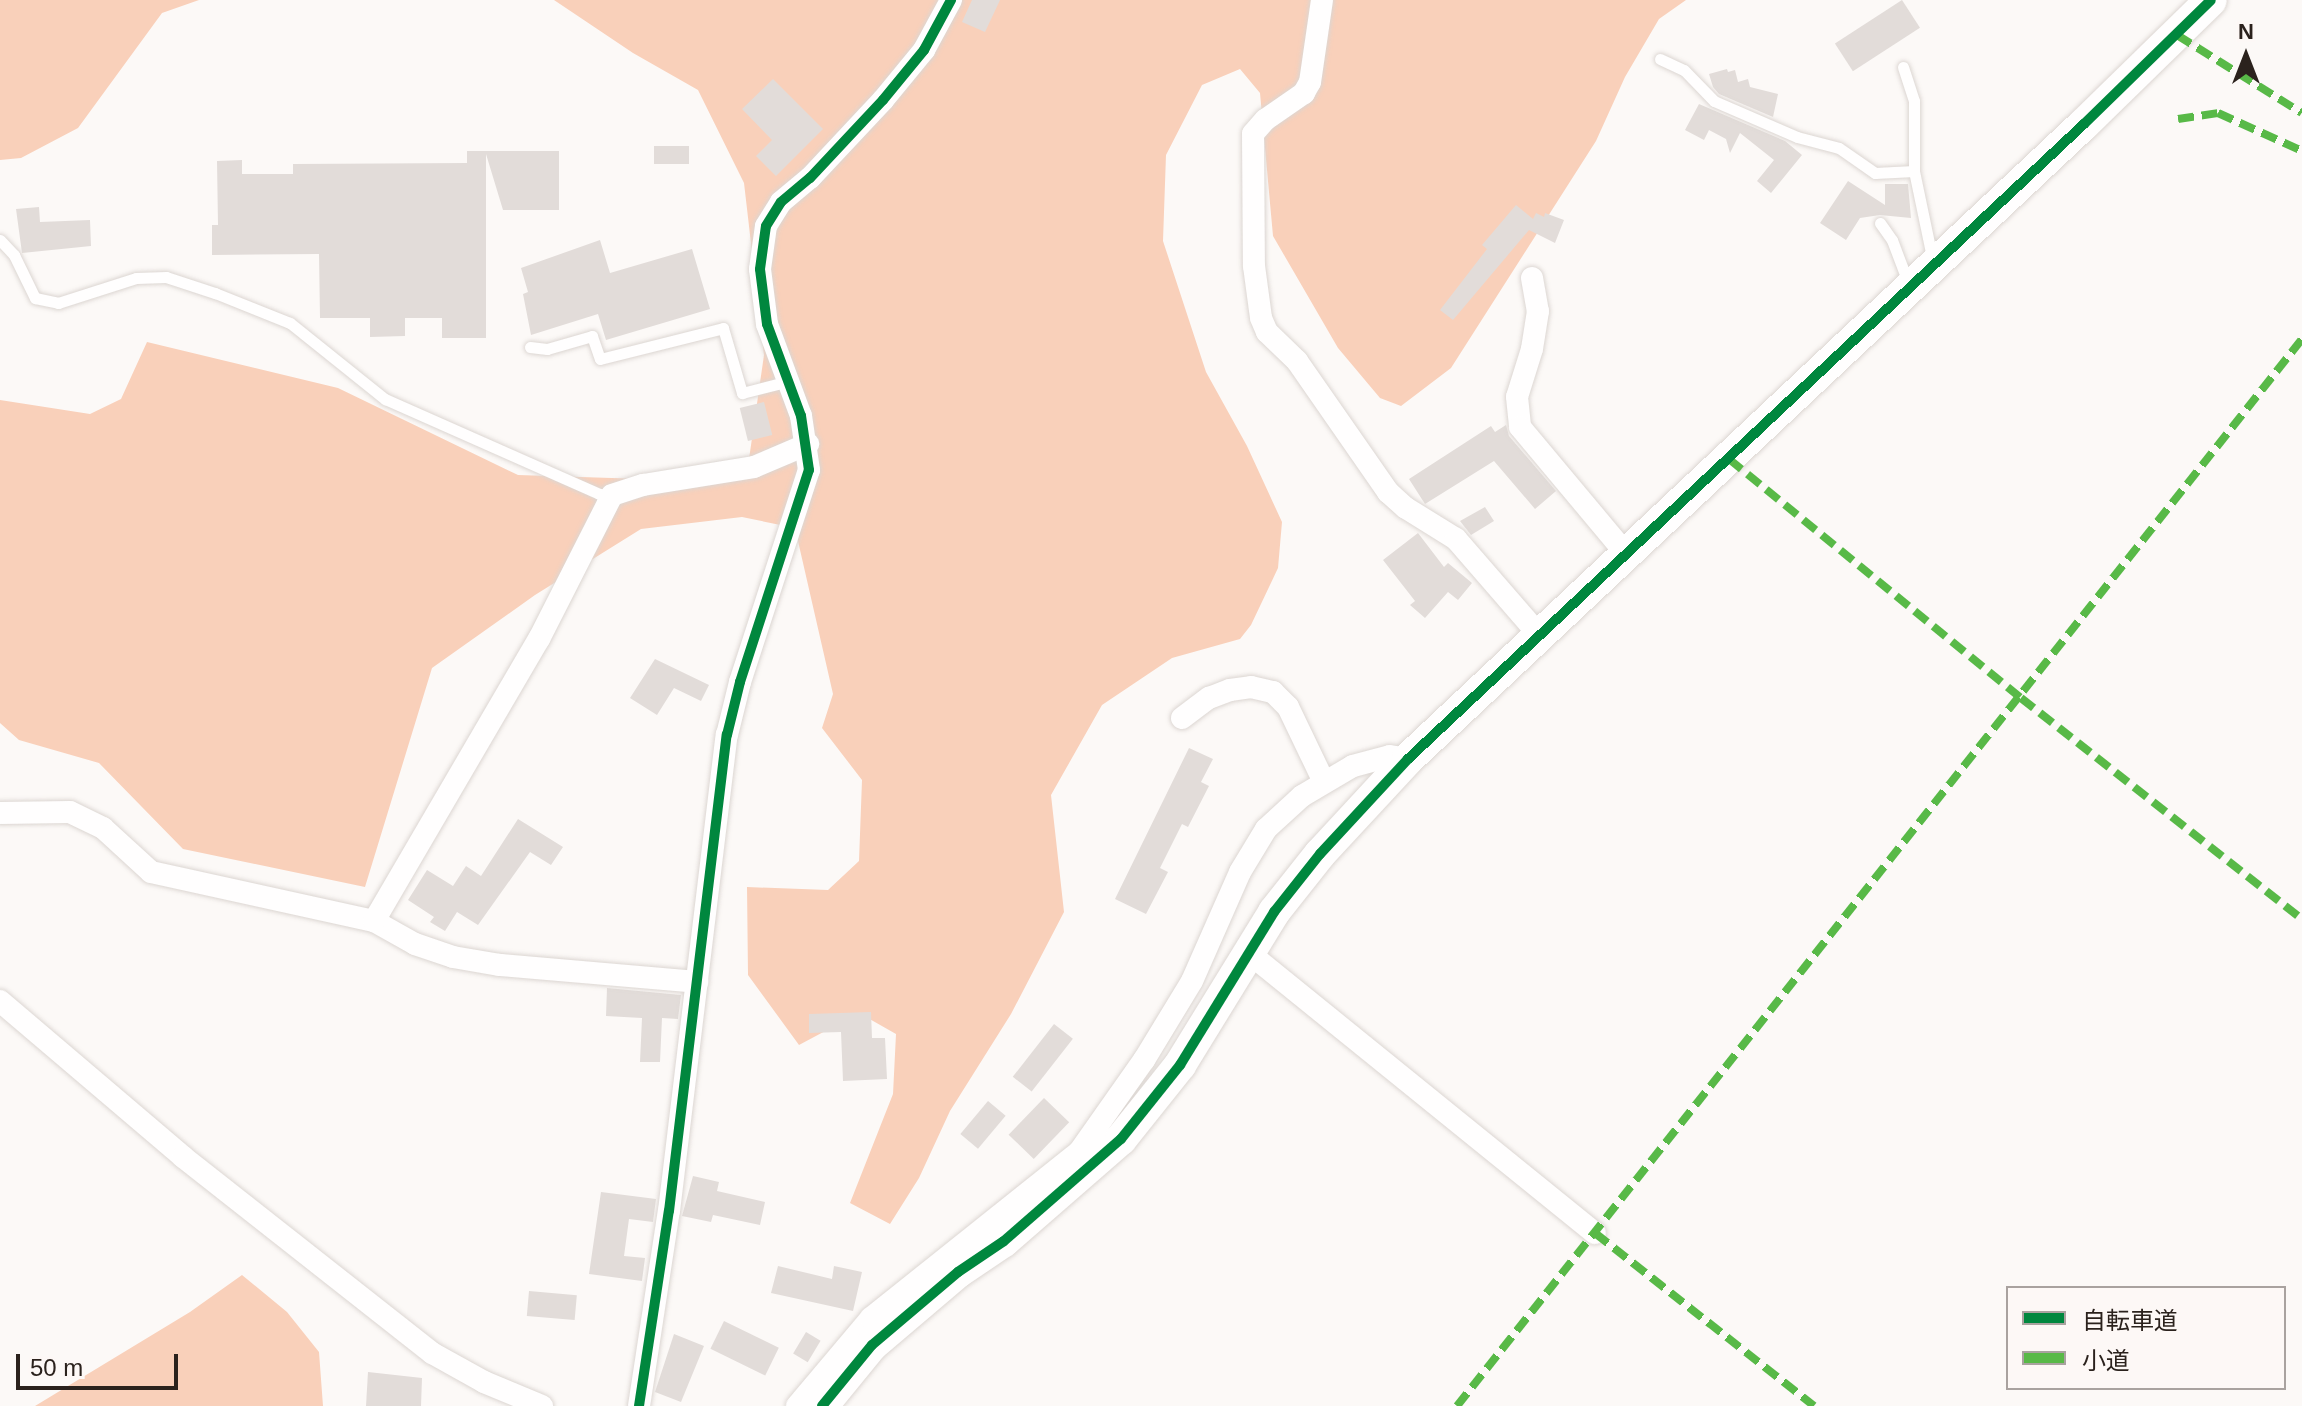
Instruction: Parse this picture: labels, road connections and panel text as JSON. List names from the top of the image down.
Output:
{
  "legend": ["自転車道", "小道"],
  "scale_bar": "50 m",
  "north": "top"
}
